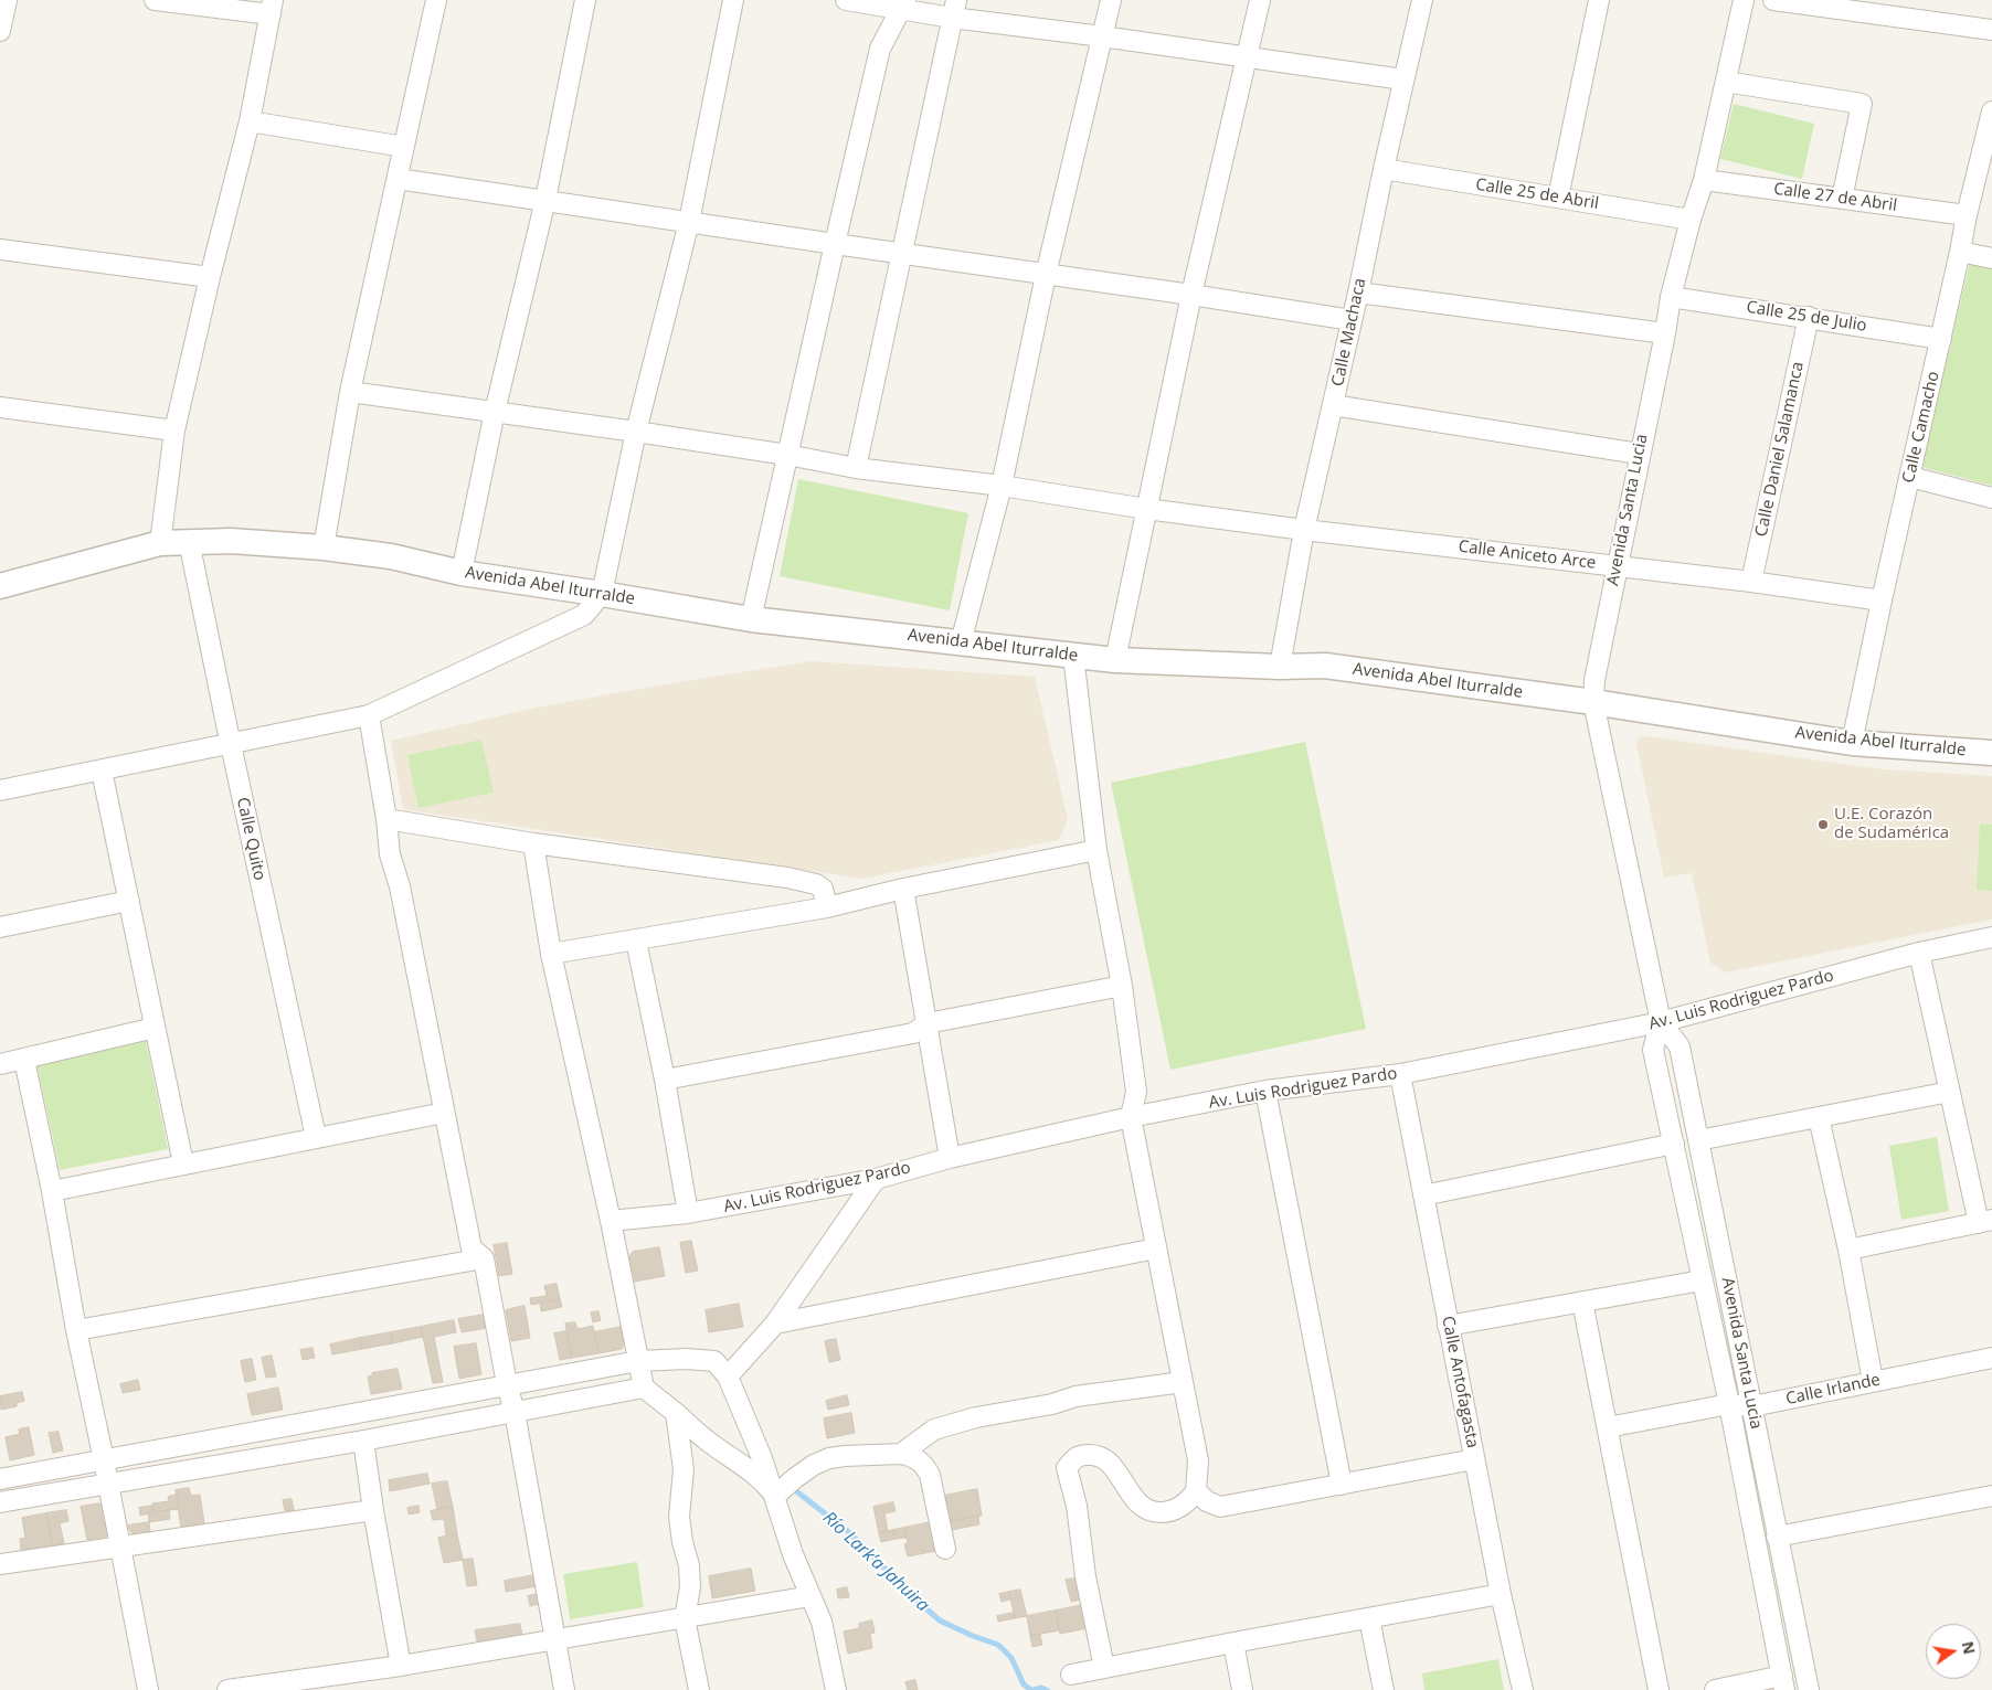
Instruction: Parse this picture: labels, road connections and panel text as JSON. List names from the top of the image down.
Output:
{
  "streets": {
    "street": [
      "Calle 25 de Abril",
      "Calle 27 de Abril",
      "Calle 25 de Julio",
      "Calle Machaca",
      "Calle Camacho",
      "Calle Daniel Salamanca",
      "Avenida Santa Lucia",
      "Calle Aniceto Arce",
      "Avenida Abel Iturralde",
      "Calle Quito",
      "Av. Luis Rodriguez Pardo",
      "Calle Antofagasta",
      "Calle Irlande"
    ]
  },
  "crossings": [
    ["Calle 25 de Abril", "Calle Machaca"],
    ["Calle 25 de Abril", "Avenida Santa Lucia"],
    ["Calle 27 de Abril", "Calle Camacho"],
    ["Calle 27 de Abril", "Avenida Santa Lucia"],
    ["Calle 25 de Julio", "Calle Camacho"],
    ["Calle 25 de Julio", "Calle Daniel Salamanca"],
    ["Calle 25 de Julio", "Avenida Santa Lucia"],
    ["Calle Machaca", "Calle Aniceto Arce"],
    ["Calle Machaca", "Avenida Abel Iturralde"],
    ["Calle Camacho", "Calle Aniceto Arce"],
    ["Calle Camacho", "Avenida Abel Iturralde"],
    ["Calle Daniel Salamanca", "Calle Aniceto Arce"],
    ["Avenida Santa Lucia", "Calle Aniceto Arce"],
    ["Avenida Santa Lucia", "Avenida Abel Iturralde"],
    ["Avenida Santa Lucia", "Av. Luis Rodriguez Pardo"],
    ["Avenida Santa Lucia", "Calle Irlande"],
    ["Avenida Abel Iturralde", "Calle Quito"],
    ["Av. Luis Rodriguez Pardo", "Calle Antofagasta"]
  ],
  "water": ["Río Lark’a Jahuira"],
  "places": ["U.E. Corazón de Sudamérica"],
  "north": "right"
}
